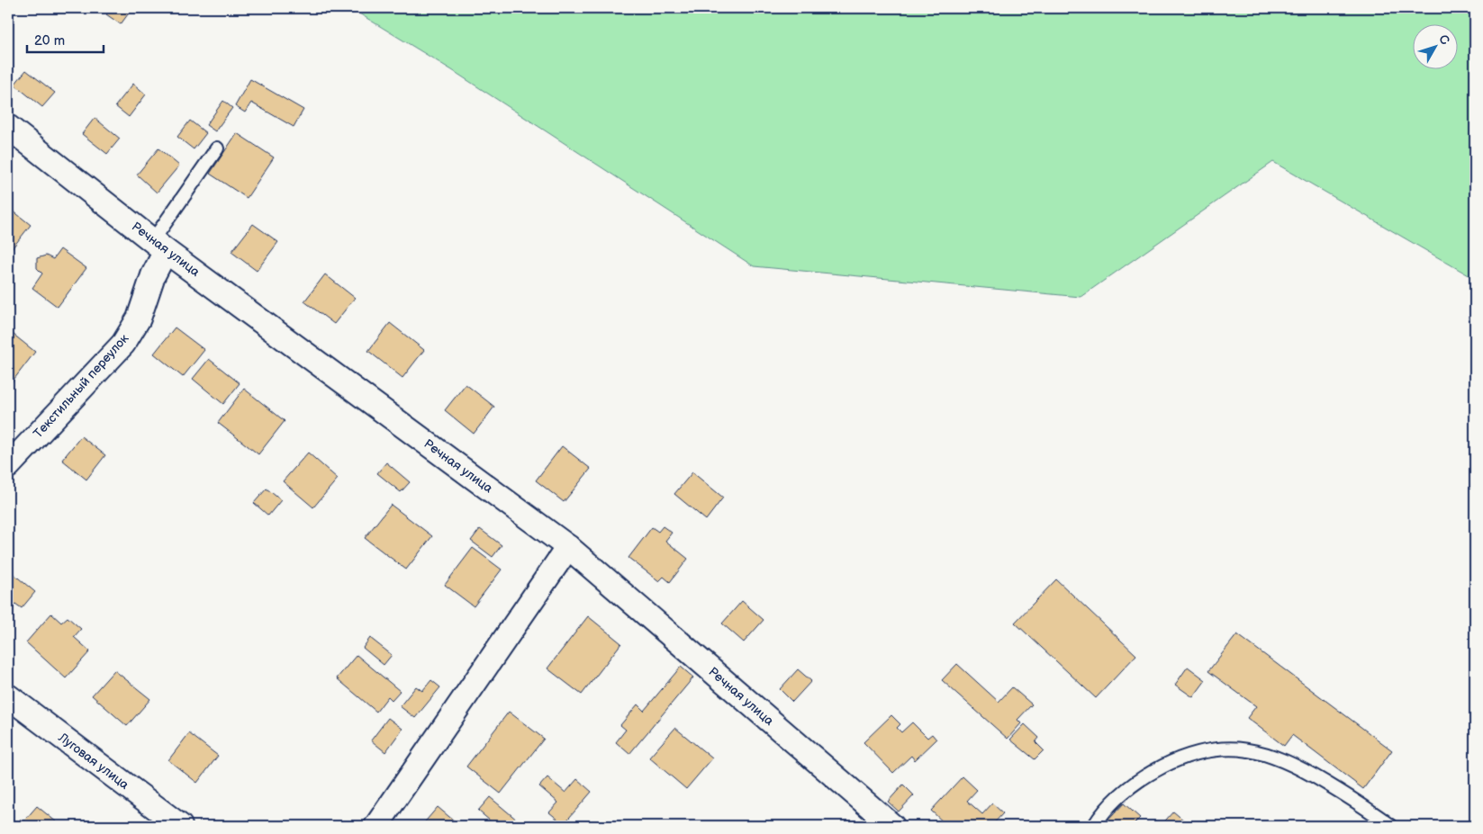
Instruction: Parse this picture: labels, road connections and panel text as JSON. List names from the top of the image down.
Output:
{
  "streets": {
    "street": ["Речная улица", "Текстильный переулок", "Луговая улица"]
  },
  "crossings": [
    ["Речная улица", "Текстильный переулок"]
  ],
  "scale_bar": "20 m",
  "north": "top right"
}
